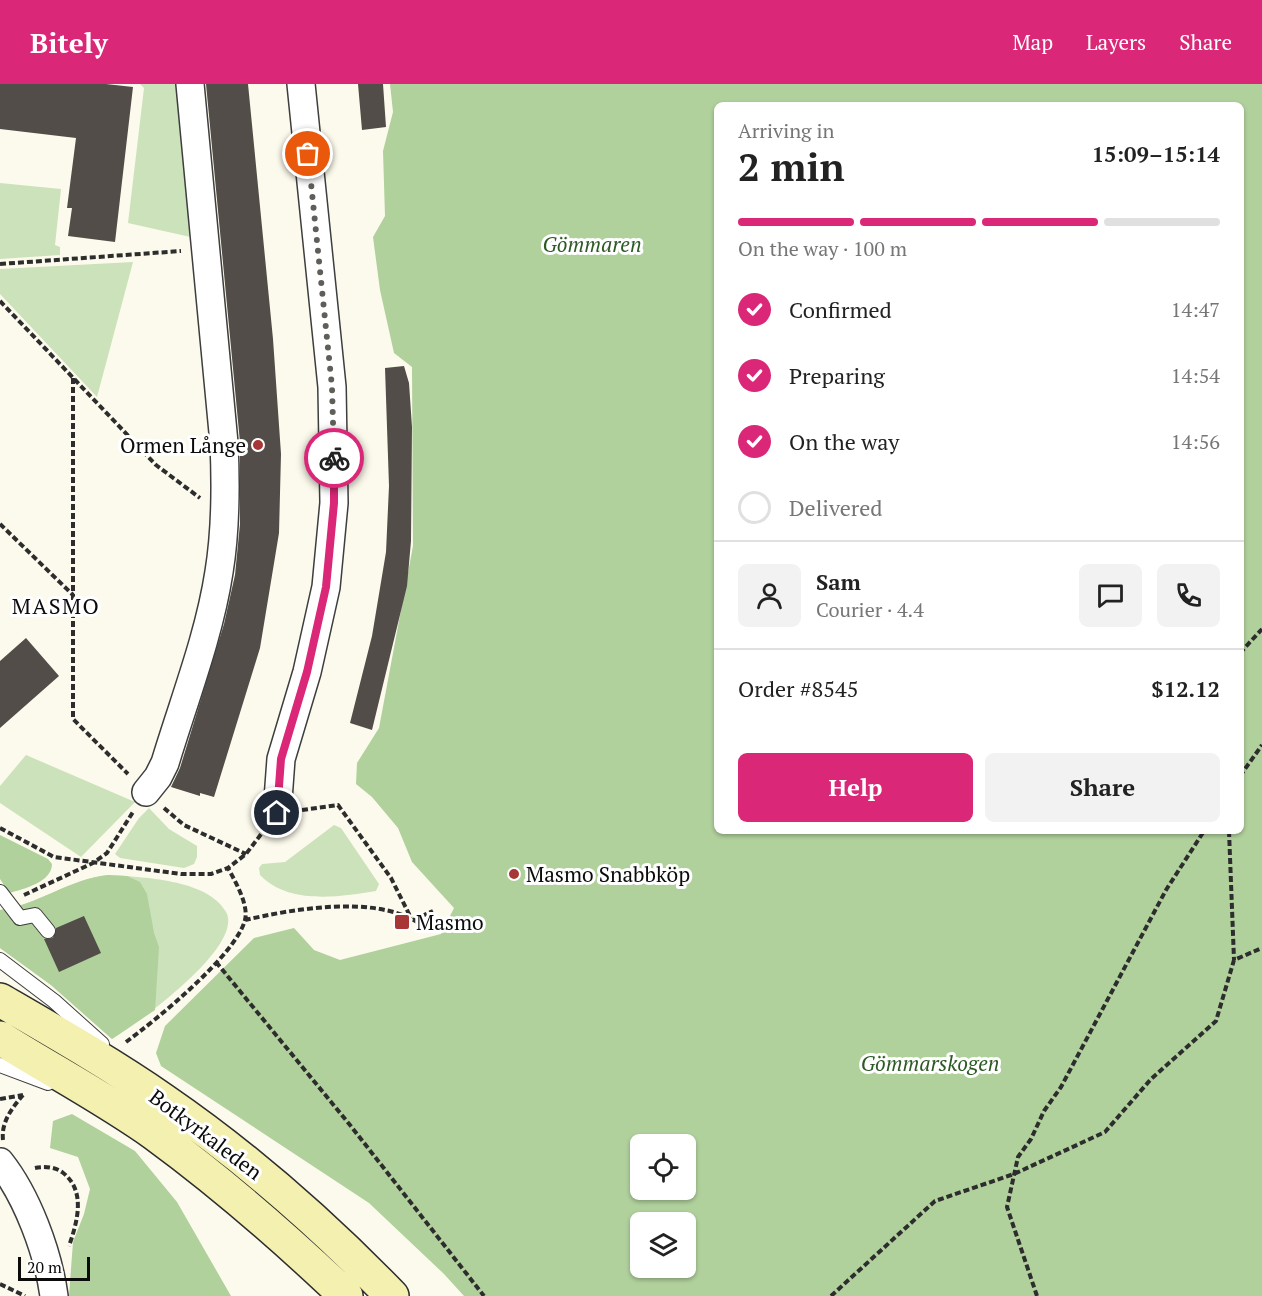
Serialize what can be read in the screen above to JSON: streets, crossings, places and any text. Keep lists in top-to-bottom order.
{
  "streets": {
    "main road": ["Botkyrkaleden"]
  },
  "districts": ["MASMO"],
  "parks": ["Gömmaren", "Gömmarskogen"],
  "places": {
    "other": ["Ormen Långe", "Masmo Snabbköp"],
    "transit": ["Masmo"]
  },
  "scale_bar": "20 m",
  "page": {
    "header": "Bitely",
    "nav": ["Map", "Layers", "Share"],
    "heading": ["2 min", "Arriving in", "15:09–15:14"],
    "panel": [
      "Sam",
      "Courier · 4.4",
      "Order #8545",
      "$12.12"
    ],
    "bar": "On the way · 100 m",
    "list": [
      ["Confirmed", "14:47"],
      ["Preparing", "14:54"],
      ["On the way", "14:56"],
      "Delivered"
    ],
    "buttons": ["Help", "Share"],
    "scale": "20 m"
  }
}
